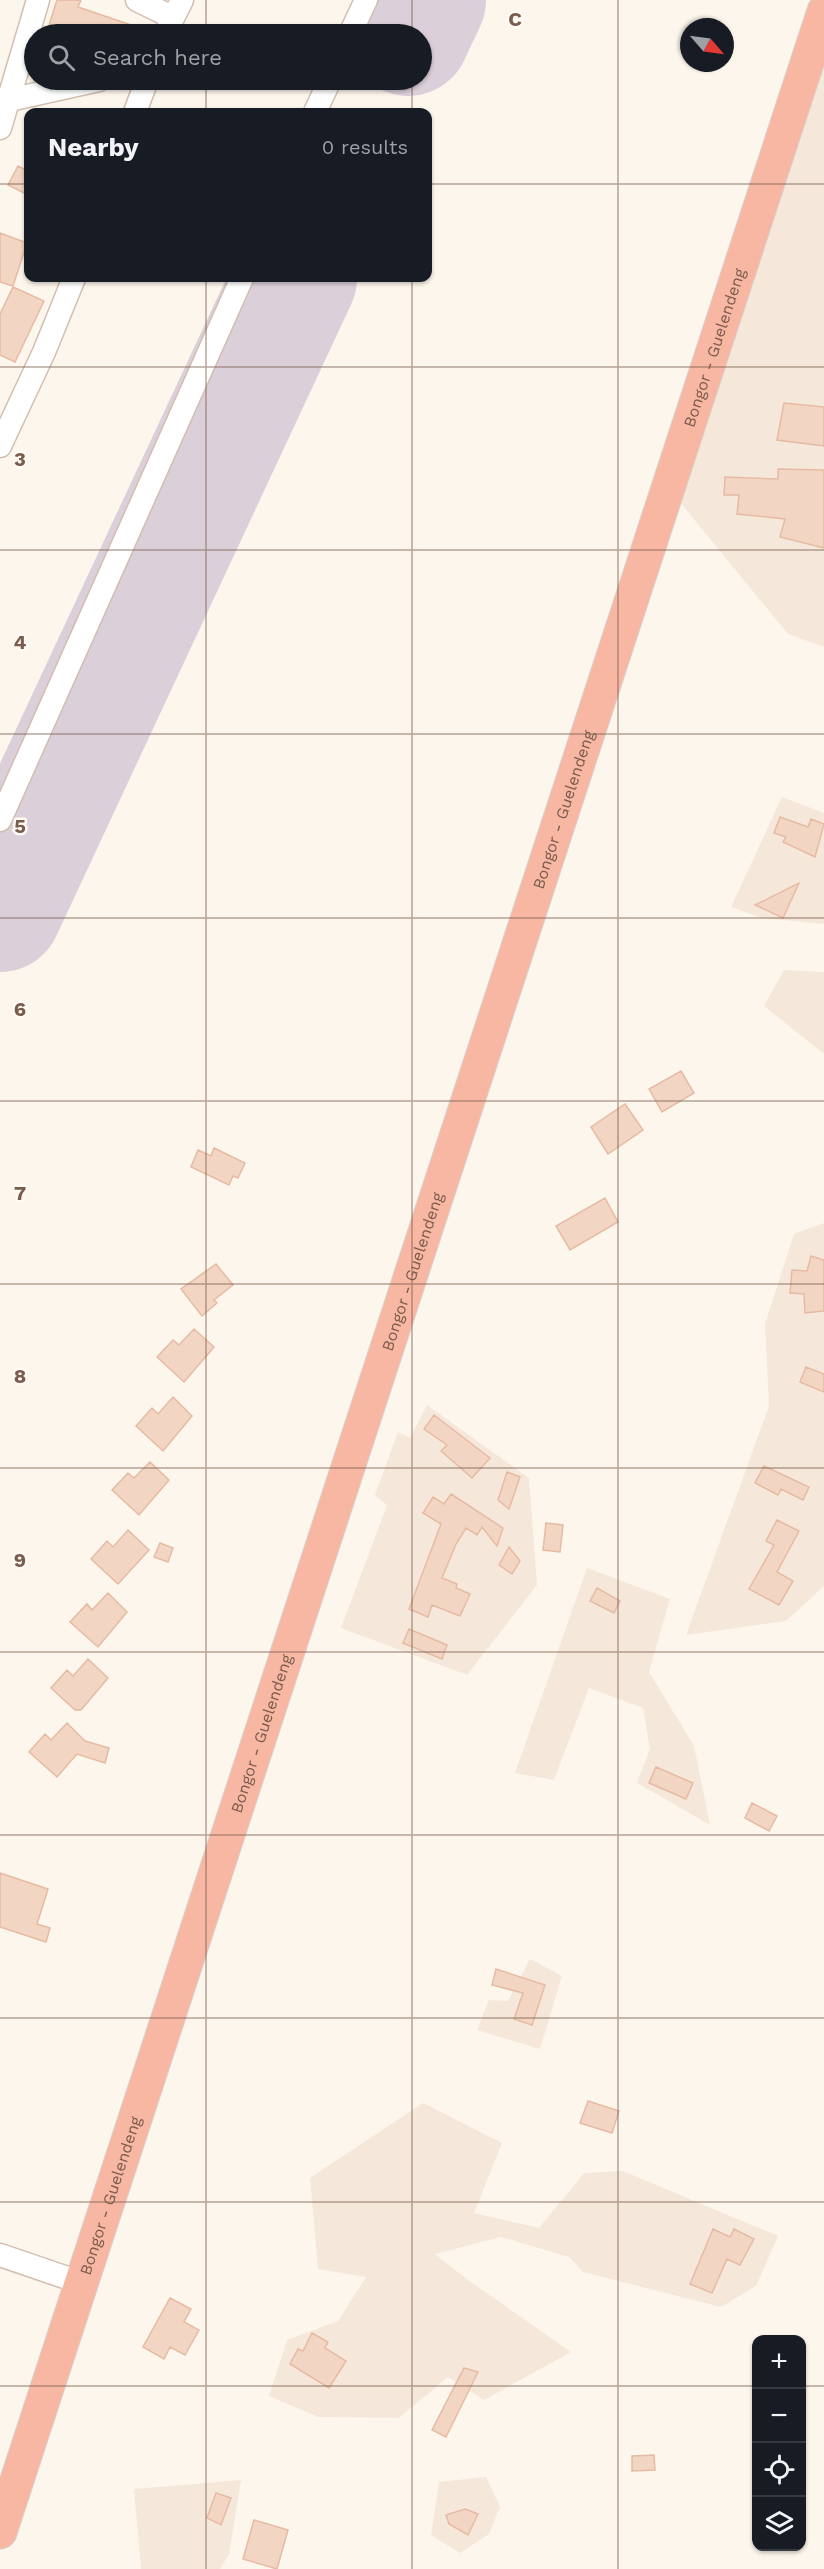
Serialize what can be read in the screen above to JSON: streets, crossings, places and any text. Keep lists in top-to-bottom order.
{
  "streets": {
    "highway": ["Bongor - Guelendeng"]
  },
  "north": "bottom right",
  "page": {
    "search": "Search here",
    "heading": ["Nearby", "0 results"],
    "map_buttons": ["+", "−"]
  },
  "grid": {
    "columns": ["C"],
    "rows": [
      "3",
      "4",
      "5",
      "6",
      "7",
      "8",
      "9"
    ]
  }
}
